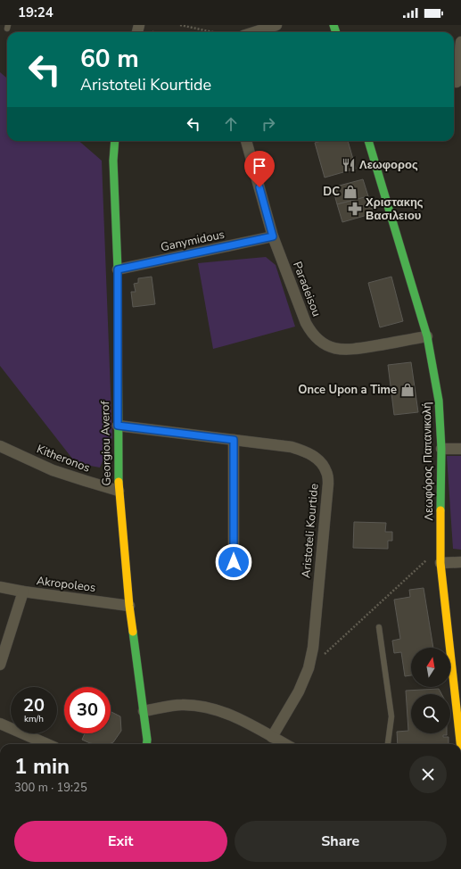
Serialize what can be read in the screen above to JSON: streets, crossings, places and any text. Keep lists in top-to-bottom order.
{
  "streets": {
    "street": [
      "Ganymidous",
      "Paradeisou",
      "Georgiou Averof",
      "Kitheronos",
      "Λεωφόρος Παπανικολή",
      "Aristoteli Kourtide",
      "Akropoleos"
    ]
  },
  "crossings": [
    ["Ganymidous", "Paradeisou"],
    ["Ganymidous", "Georgiou Averof"],
    ["Paradeisou", "Λεωφόρος Παπανικολή"],
    ["Georgiou Averof", "Kitheronos"],
    ["Georgiou Averof", "Aristoteli Kourtide"],
    ["Georgiou Averof", "Akropoleos"]
  ],
  "places": {
    "restaurant": ["Λεωφορος"],
    "shop": ["DC", "Once Upon a Time"],
    "pharmacy": ["Χριστακης Βασιλειου"]
  },
  "north": "top",
  "page": {
    "status": "19:24",
    "turn": ["60 m", "Aristoteli Kourtide"],
    "speed": "20 km/h",
    "limit": "30",
    "heading": ["1 min", "300 m · 19:25"],
    "buttons": ["Exit", "Share"]
  }
}
